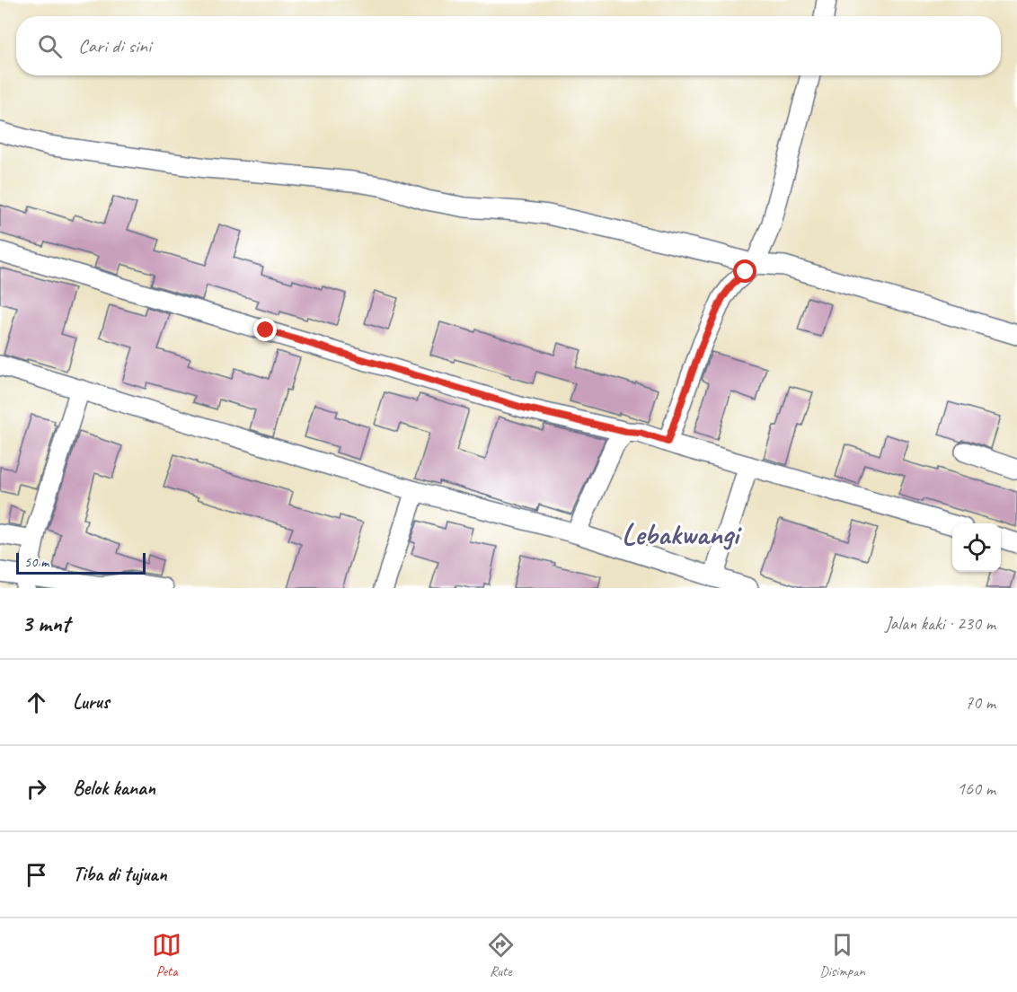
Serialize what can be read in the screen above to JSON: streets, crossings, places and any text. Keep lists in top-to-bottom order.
{
  "districts": ["Lebakwangi"],
  "scale_bar": "50 m",
  "page": {
    "search": "Cari di sini",
    "scale": "50 m",
    "heading": ["3 mnt", "Jalan kaki · 230 m"],
    "list": [
      ["Lurus", "70 m"],
      ["Belok kanan", "160 m"],
      "Tiba di tujuan"
    ],
    "nav": ["Peta", "Rute", "Disimpan"]
  }
}
